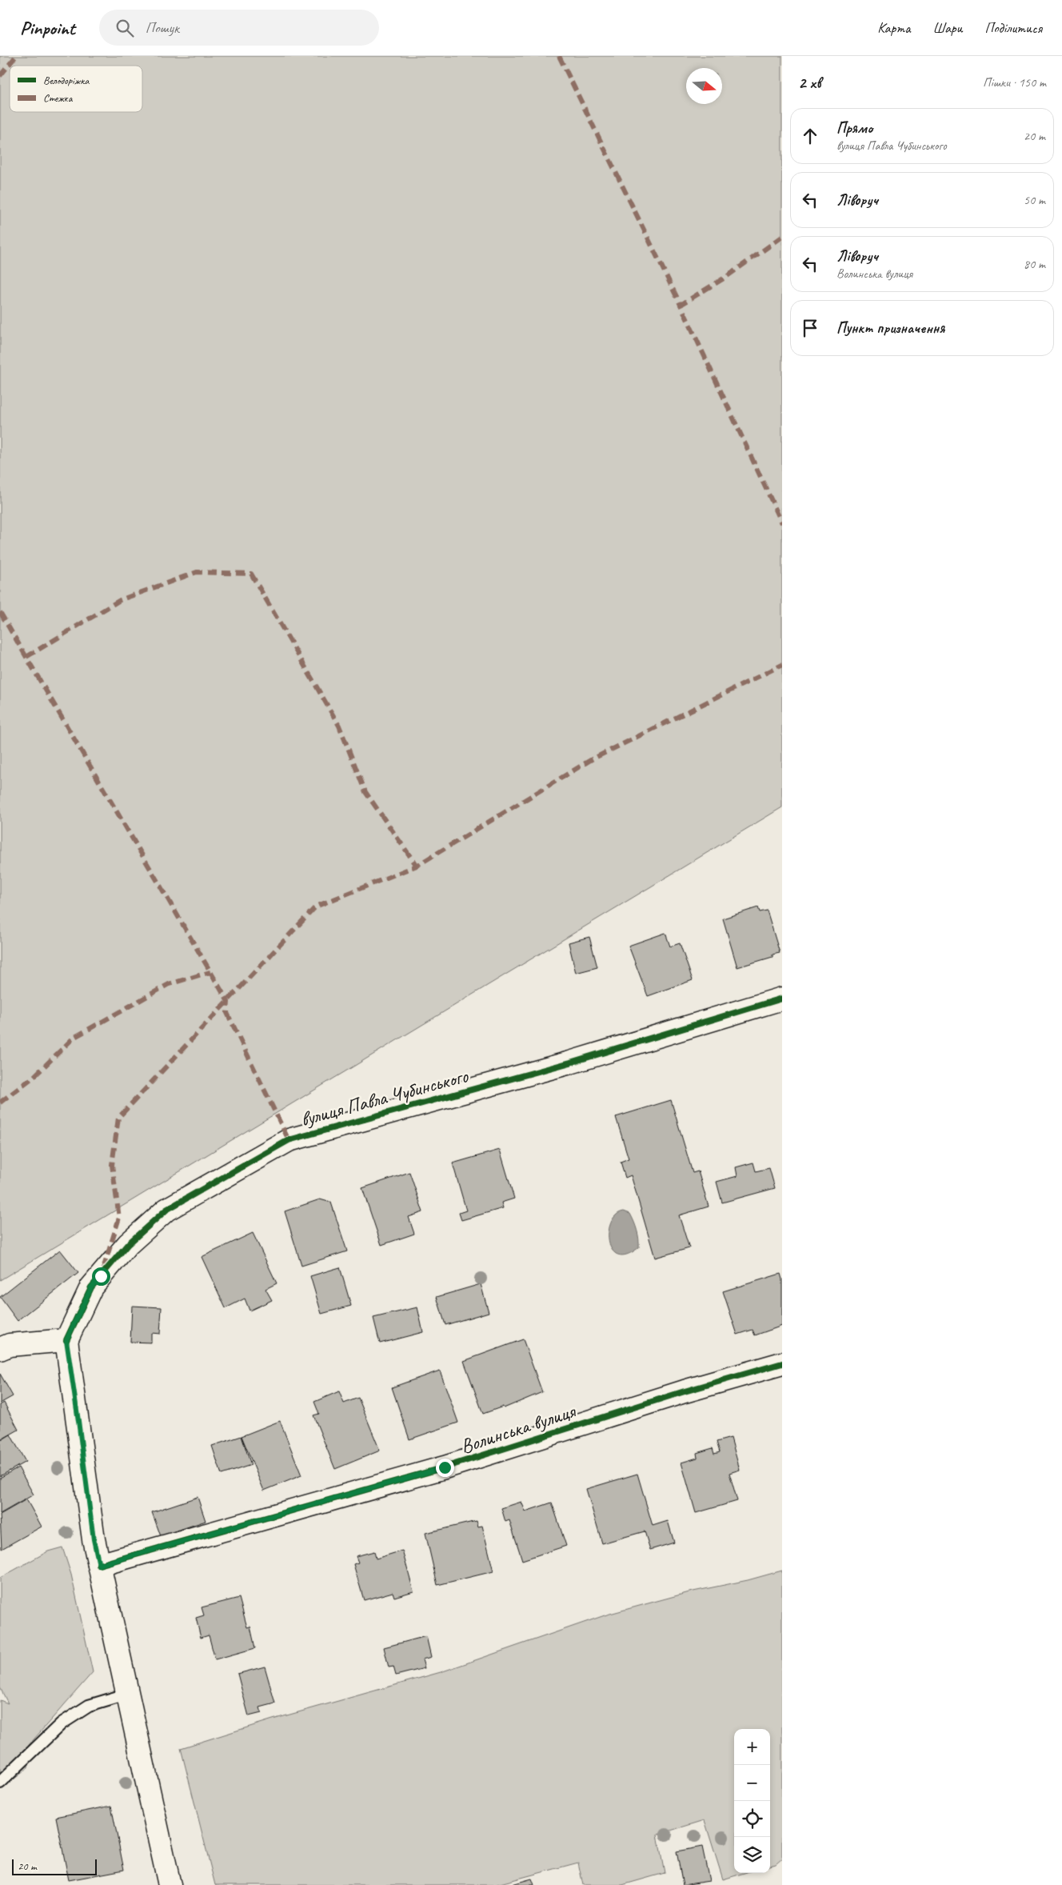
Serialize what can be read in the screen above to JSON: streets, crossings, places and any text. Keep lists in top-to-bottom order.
{
  "streets": {
    "street": ["вулиця Павла Чубинського", "Волинська вулиця"]
  },
  "legend": ["Велодоріжка", "Стежка"],
  "scale_bar": "20 m",
  "north": "right",
  "page": {
    "header": "Pinpoint",
    "search": "Пошук",
    "nav": ["Карта", "Шари", "Поділитися"],
    "heading": ["2 хв", "Пішки · 150 m"],
    "list": [
      ["Прямо", "вулиця Павла Чубинського", "20 m"],
      ["Ліворуч", "50 m"],
      ["Ліворуч", "Волинська вулиця", "80 m"],
      "Пункт призначення"
    ],
    "map_buttons": ["+", "−"],
    "scale": "20 m"
  }
}
